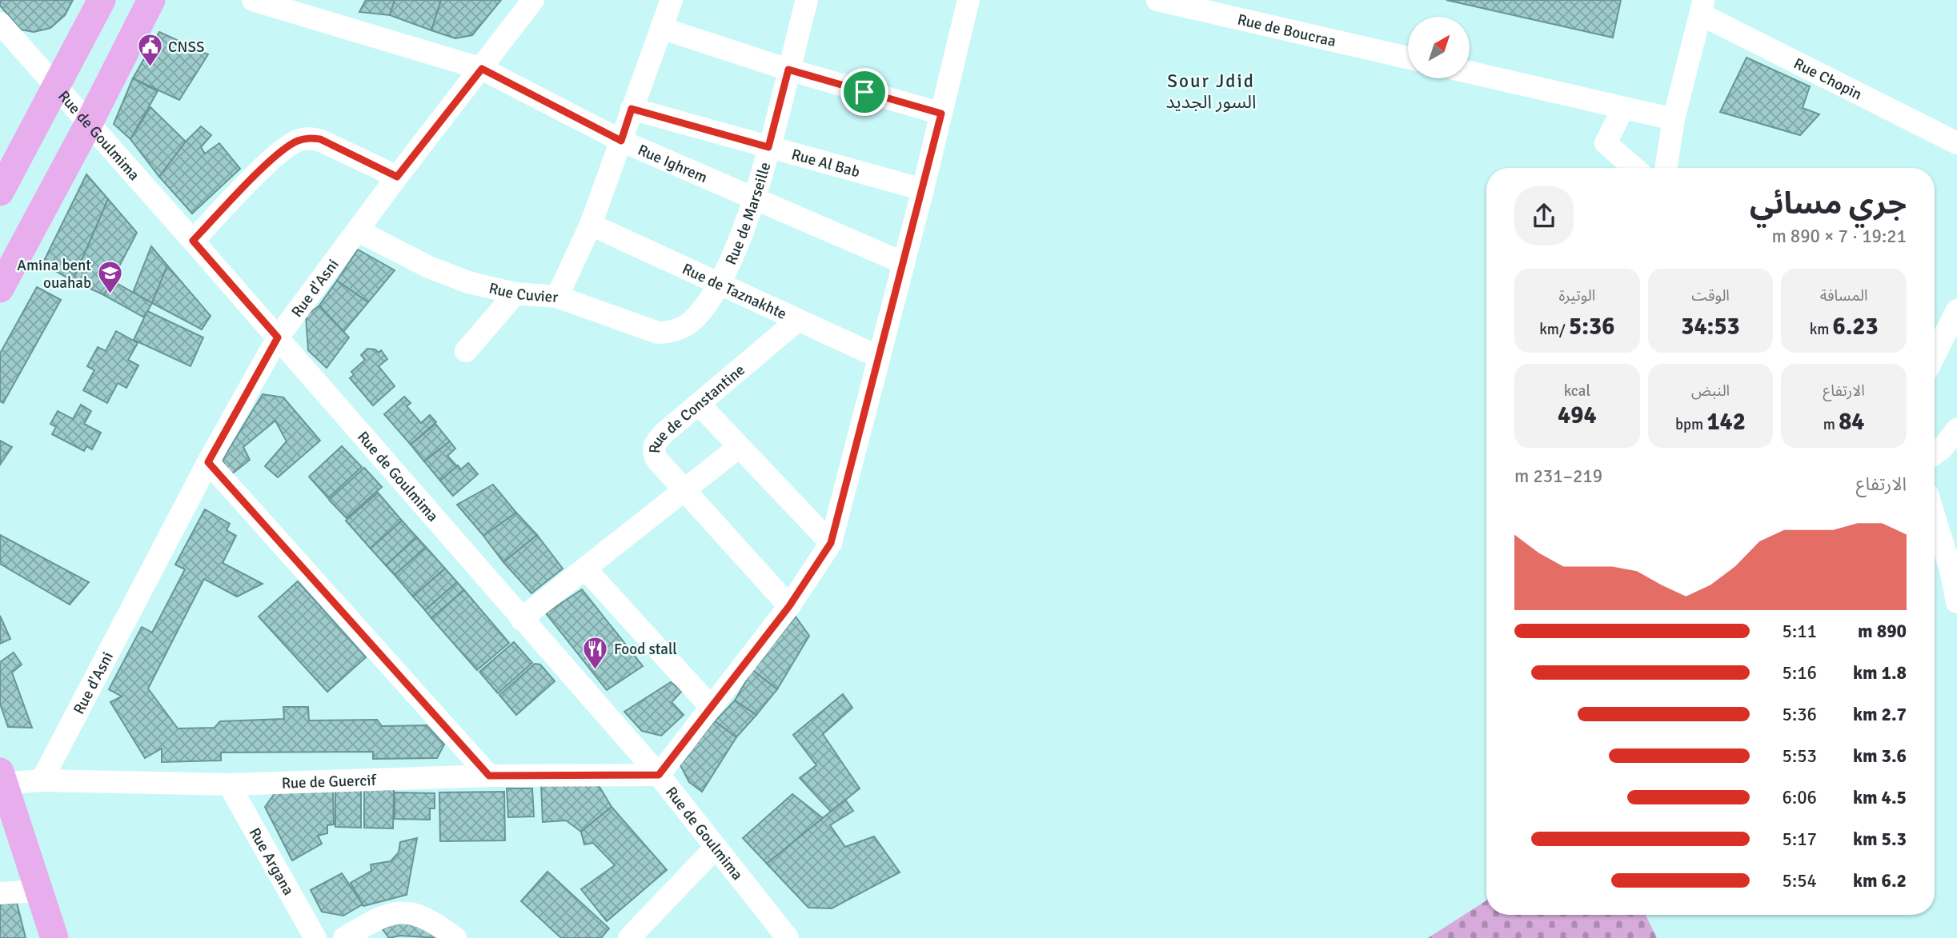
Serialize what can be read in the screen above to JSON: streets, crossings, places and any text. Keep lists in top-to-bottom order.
{
  "streets": {
    "street": [
      "Rue de Boucraa",
      "Rue Chopin",
      "Rue de Goulmima",
      "Rue Al Bab",
      "Rue Ighrem",
      "Rue de Marseille",
      "Rue d'Asni",
      "Rue de Taznakhte",
      "Rue Cuvier",
      "Rue de Constantine",
      "Rue de Guercif",
      "Rue Argana"
    ]
  },
  "crossings": [
    ["Rue de Goulmima", "Rue d'Asni"],
    ["Rue de Goulmima", "Rue de Guercif"],
    ["Rue Al Bab", "Rue de Marseille"],
    ["Rue Ighrem", "Rue de Marseille"],
    ["Rue Ighrem", "Rue d'Asni"],
    ["Rue de Marseille", "Rue de Taznakhte"],
    ["Rue de Marseille", "Rue Cuvier"],
    ["Rue d'Asni", "Rue Cuvier"],
    ["Rue d'Asni", "Rue de Guercif"],
    ["Rue de Taznakhte", "Rue de Constantine"],
    ["Rue de Guercif", "Rue Argana"]
  ],
  "districts": ["Sour Jdid السور الجديد"],
  "places": {
    "public building": ["CNSS"],
    "school or university": ["Amina bent ouahab"],
    "restaurant": ["Food stall"]
  },
  "north": "top right",
  "page": {
    "heading": ["جري مسائي", "19:21 · 7 × 890 m"],
    "stats": [
      ["المسافة", "6.23 km"],
      ["الوقت", "34:53"],
      ["الوتيرة", "5:36 /km"],
      ["الارتفاع", "84 m"],
      ["النبض", "142 bpm"],
      ["kcal", "494"]
    ],
    "chart": ["الارتفاع", "219–231 m"],
    "list": [
      {
        "name": "890 m",
        "note": "5:11"
      },
      {
        "name": "1.8 km",
        "note": "5:16"
      },
      {
        "name": "2.7 km",
        "note": "5:36"
      },
      {
        "name": "3.6 km",
        "note": "5:53"
      },
      {
        "name": "4.5 km",
        "note": "6:06"
      },
      {
        "name": "5.3 km",
        "note": "5:17"
      },
      {
        "name": "6.2 km",
        "note": "5:54"
      }
    ]
  }
}
